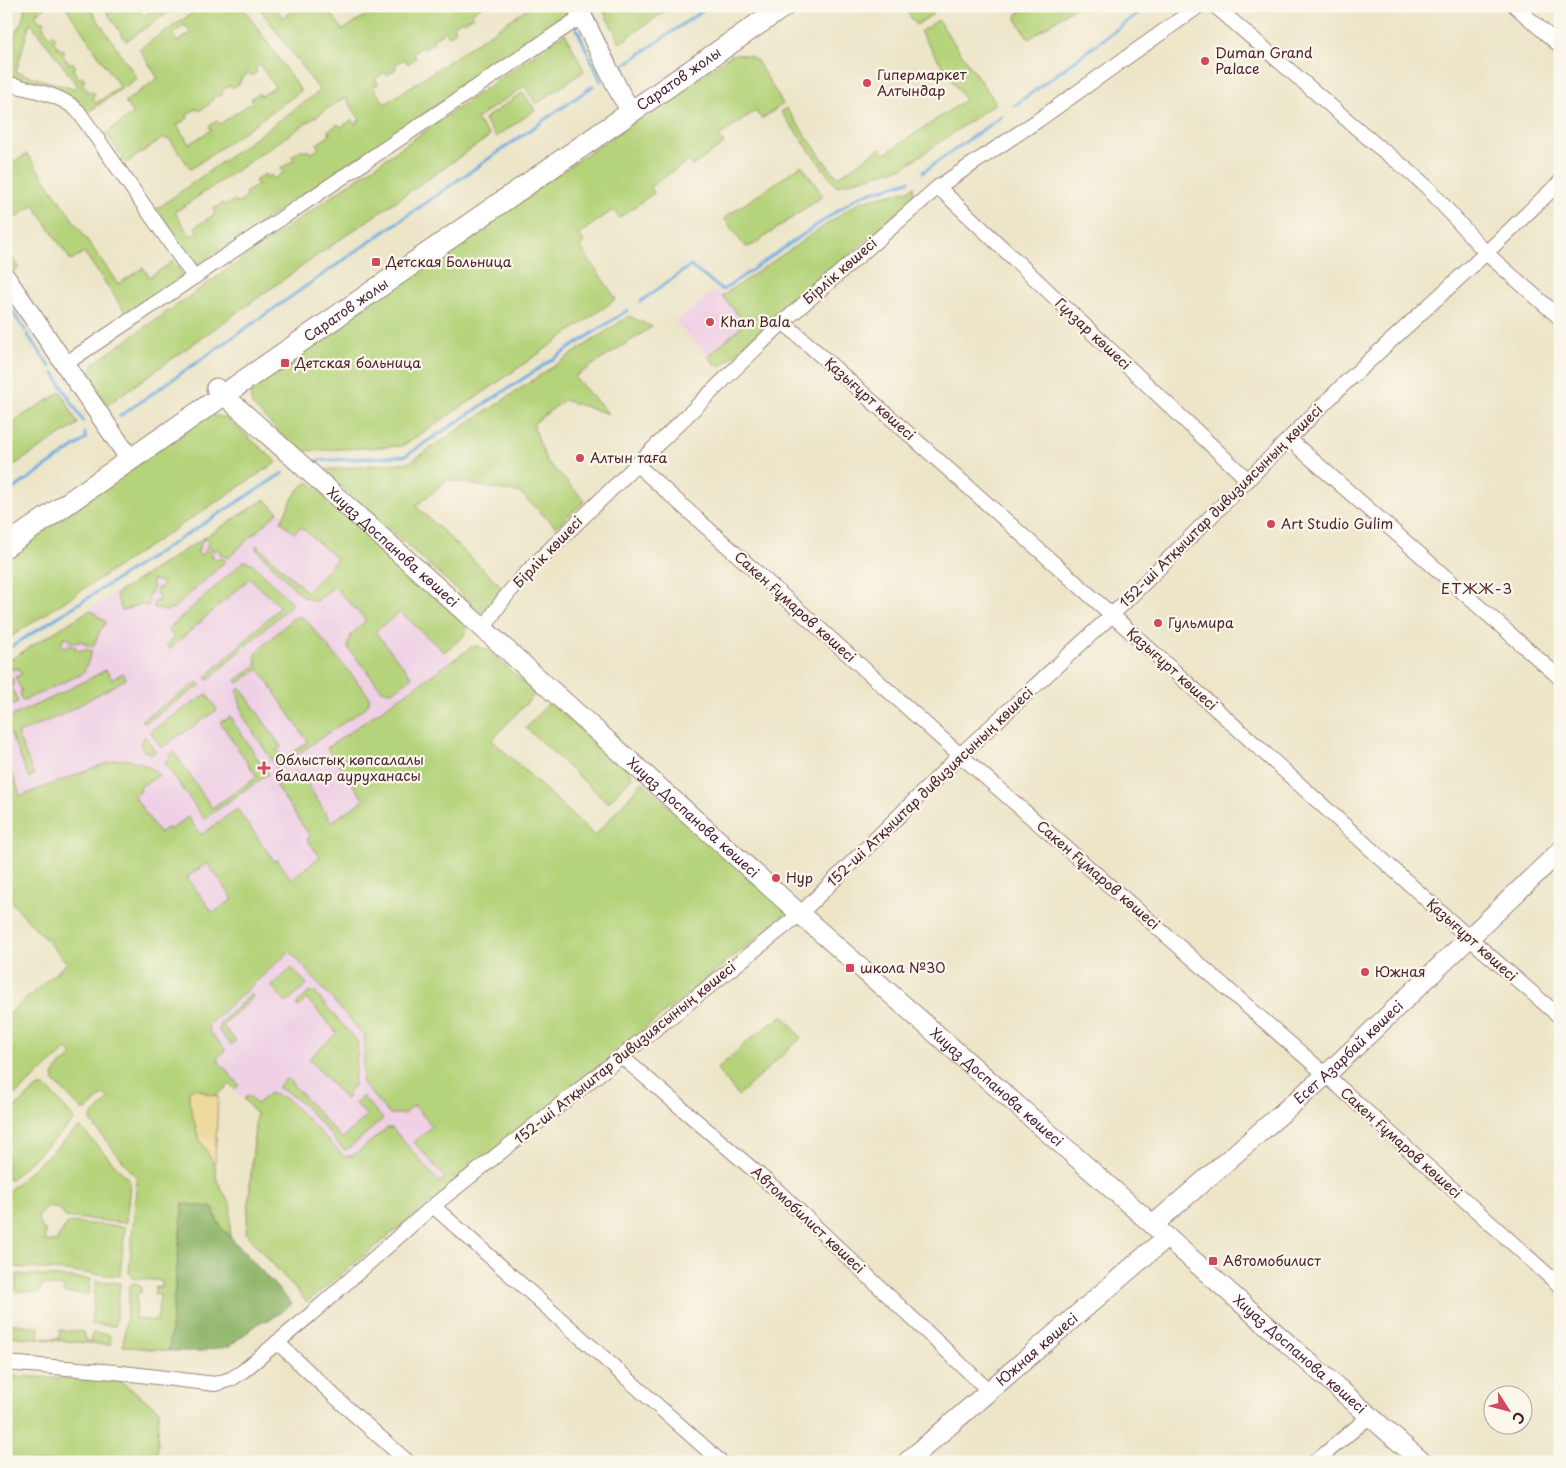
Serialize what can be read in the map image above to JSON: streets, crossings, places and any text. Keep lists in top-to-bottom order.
{
  "streets": {
    "main road": [
      "Саратов жолы",
      "Хиуаз Доспанова көшесі",
      "Есет Азарбай көшесі",
      "Южная көшесі"
    ],
    "street": [
      "Бірлік көшесі",
      "Гүлзар көшесі",
      "Қазығұрт көшесі",
      "152-ші Атқыштар дивизиясының көшесі",
      "Сакен Ғұмаров көшесі",
      "Автомобилист көшесі"
    ]
  },
  "crossings": [
    ["Саратов жолы", "Хиуаз Доспанова көшесі"],
    ["Бірлік көшесі", "Гүлзар көшесі"],
    ["Бірлік көшесі", "Қазығұрт көшесі"],
    ["Бірлік көшесі", "Хиуаз Доспанова көшесі"],
    ["Бірлік көшесі", "Сакен Ғұмаров көшесі"],
    ["Гүлзар көшесі", "152-ші Атқыштар дивизиясының көшесі"],
    ["Қазығұрт көшесі", "152-ші Атқыштар дивизиясының көшесі"],
    ["Қазығұрт көшесі", "Есет Азарбай көшесі"],
    ["152-ші Атқыштар дивизиясының көшесі", "Хиуаз Доспанова көшесі"],
    ["152-ші Атқыштар дивизиясының көшесі", "Сакен Ғұмаров көшесі"],
    ["152-ші Атқыштар дивизиясының көшесі", "Автомобилист көшесі"],
    ["Хиуаз Доспанова көшесі", "Есет Азарбай көшесі"],
    ["Хиуаз Доспанова көшесі", "Южная көшесі"],
    ["Сакен Ғұмаров көшесі", "Есет Азарбай көшесі"],
    ["Есет Азарбай көшесі", "Южная көшесі"],
    ["Автомобилист көшесі", "Южная көшесі"]
  ],
  "districts": ["ЕТЖЖ-3"],
  "places": {
    "other": [
      "Duman Grand Palace",
      "Гипермаркет Алтындар",
      "Khan Bala",
      "Алтын таға",
      "Art Studio Gulim",
      "Гульмира",
      "Нур",
      "Южная"
    ],
    "transit": [
      "Детская Больница",
      "Детская больница",
      "школа №30",
      "Автомобилист"
    ],
    "health": ["Облыстық көпсалалы балалар ауруханасы"]
  },
  "north": "bottom right"
}
